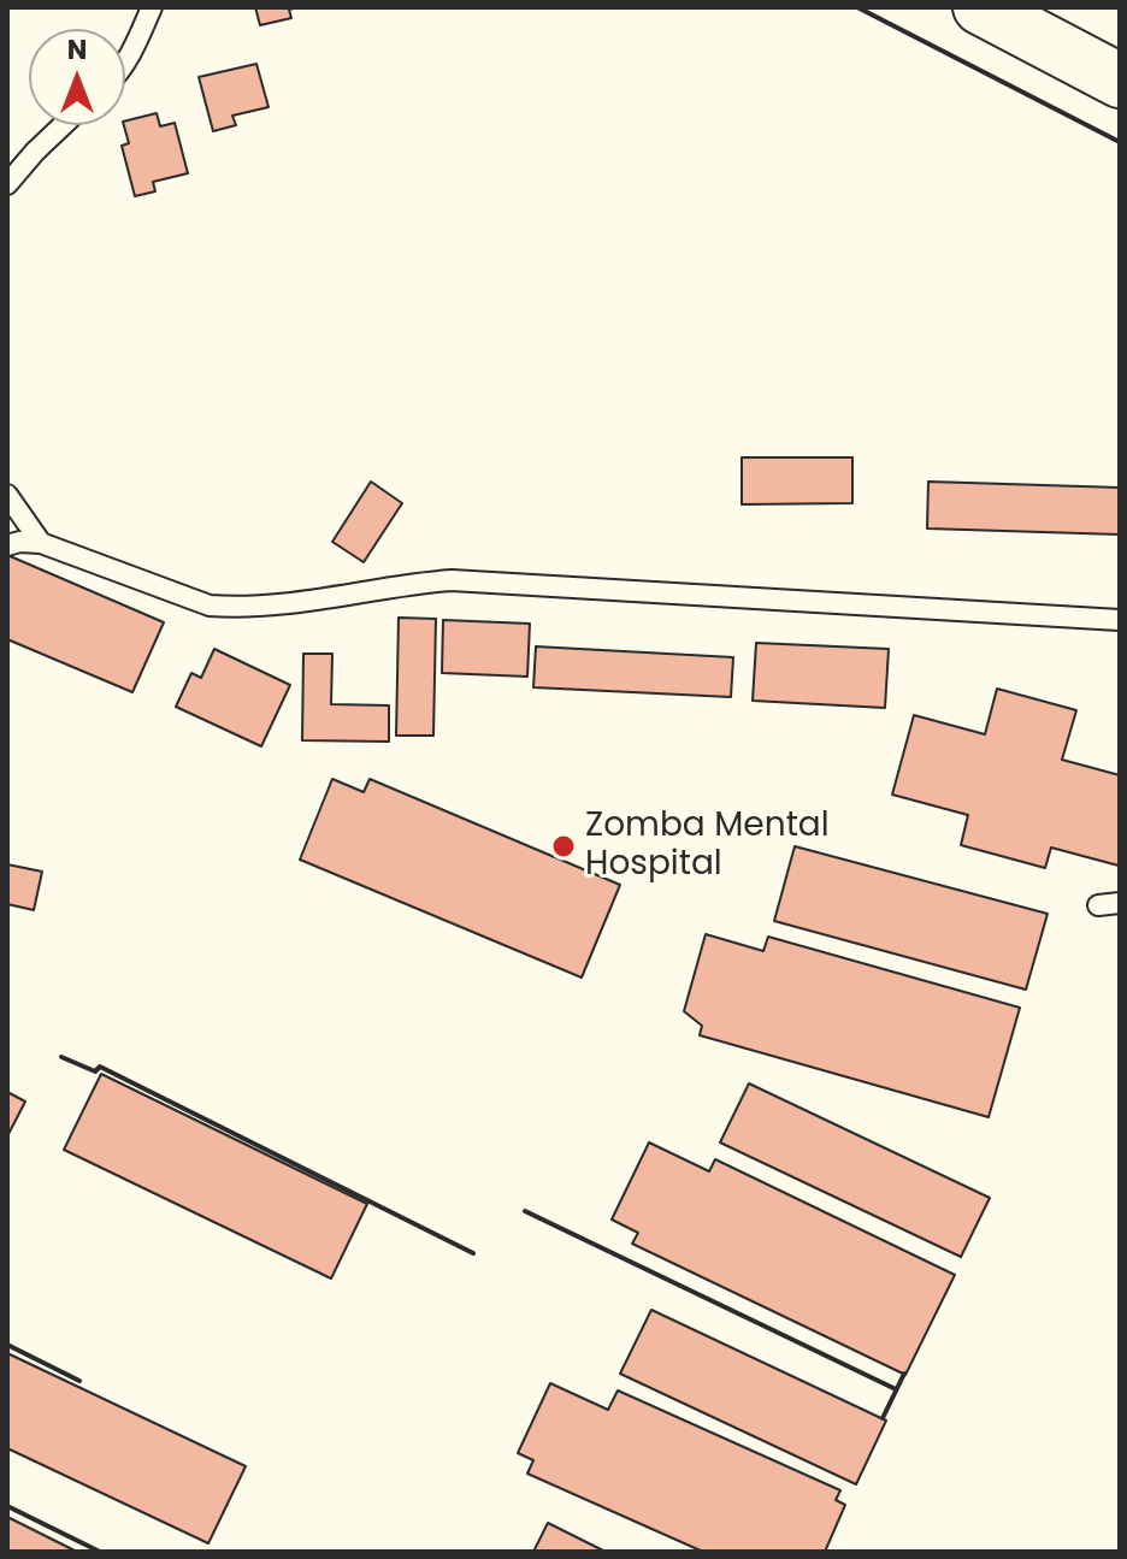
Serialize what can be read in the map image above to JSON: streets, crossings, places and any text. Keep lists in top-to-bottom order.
{
  "places": ["Zomba Mental Hospital"],
  "north": "top"
}
